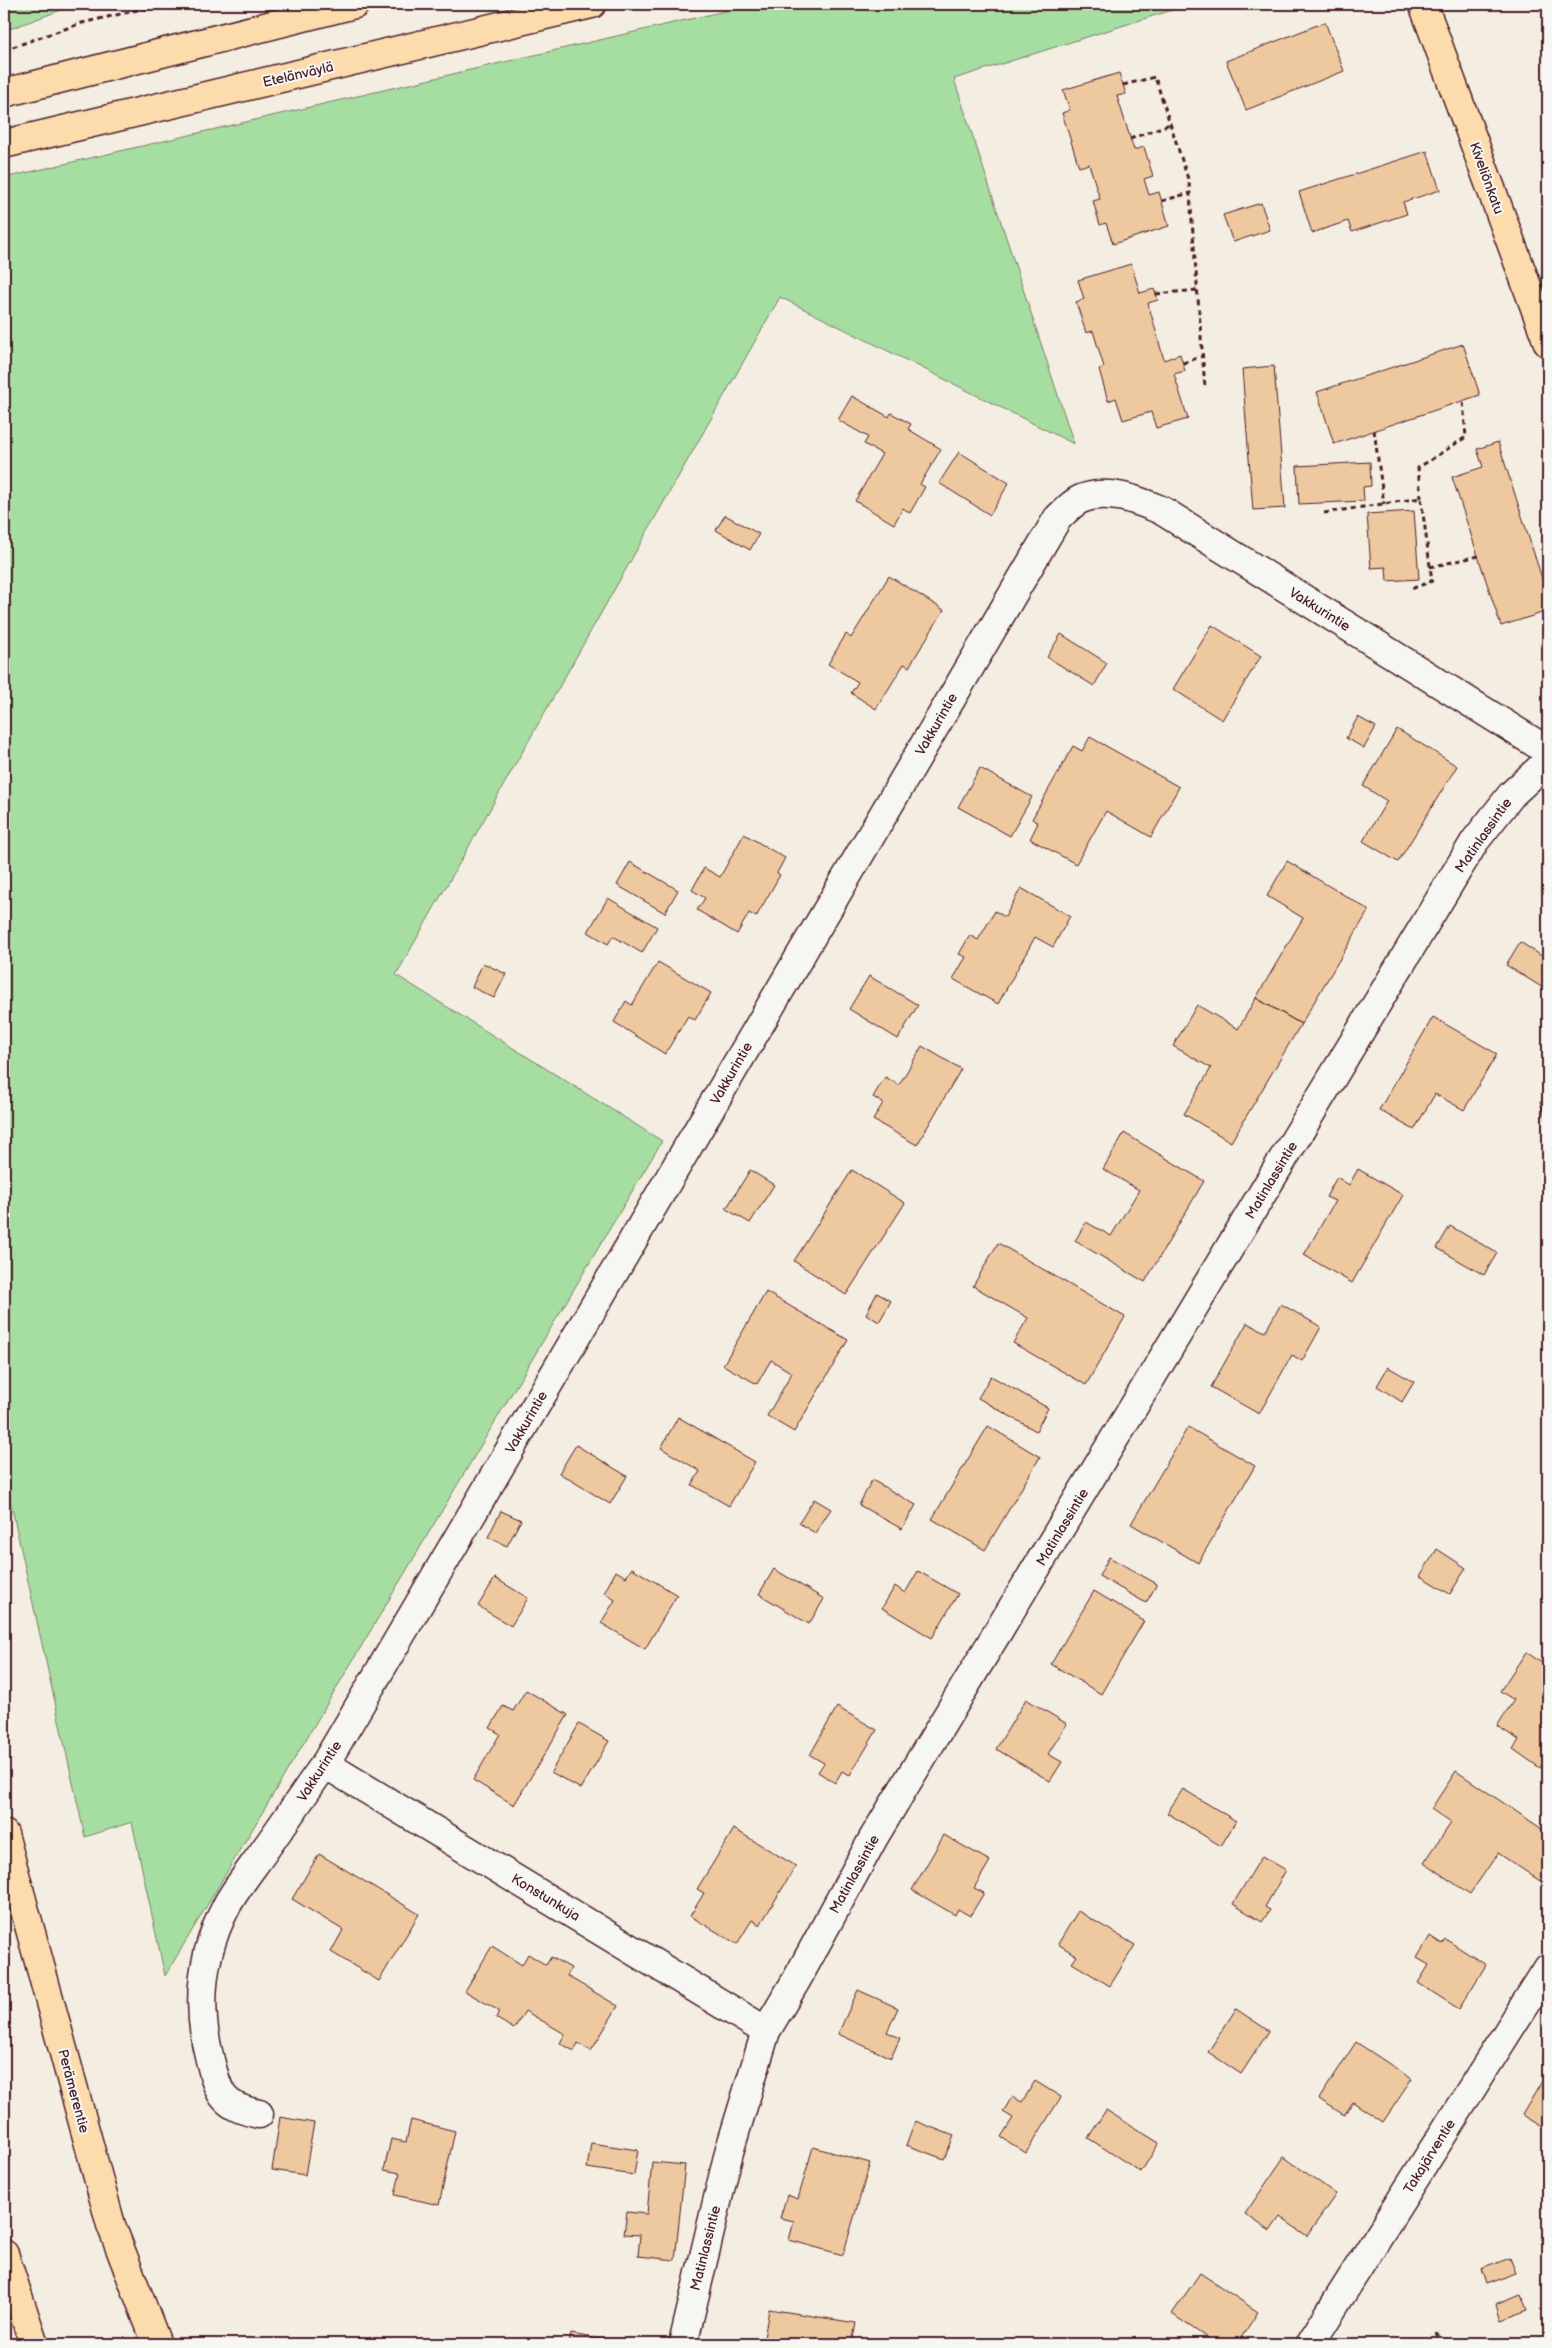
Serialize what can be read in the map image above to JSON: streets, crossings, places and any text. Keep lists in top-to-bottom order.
{
  "streets": {
    "main road": ["Etelänväylä", "Kiveliönkatu", "Perämerentie"],
    "street": [
      "Vakkurintie",
      "Matinlassintie",
      "Konstunkuja",
      "Takajärventie"
    ]
  },
  "crossings": [
    ["Vakkurintie", "Konstunkuja"],
    ["Matinlassintie", "Konstunkuja"]
  ]
}
